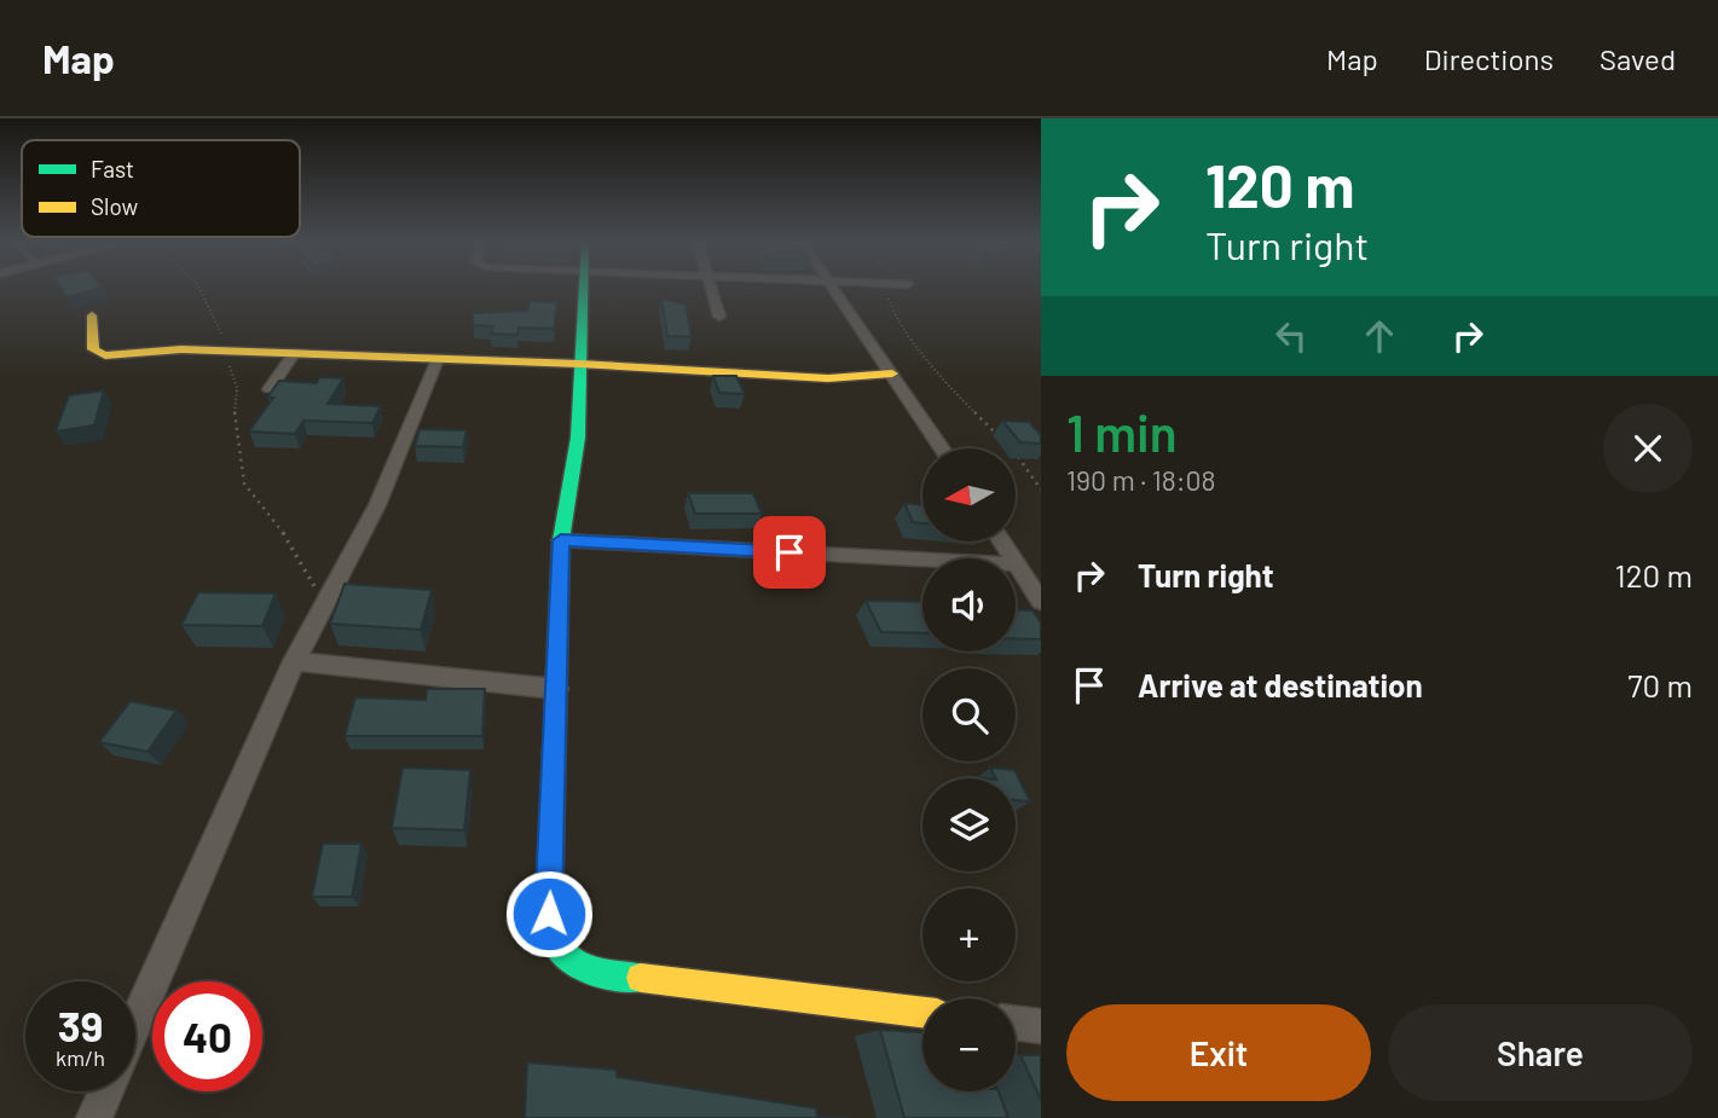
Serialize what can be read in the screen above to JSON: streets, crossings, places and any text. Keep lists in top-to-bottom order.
{
  "legend": ["Fast", "Slow"],
  "north": "left",
  "page": {
    "header": "Map",
    "nav": ["Map", "Directions", "Saved"],
    "turn": ["120 m", "Turn right"],
    "heading": ["1 min", "190 m · 18:08"],
    "map_buttons": ["+", "−"],
    "list": [
      {
        "name": "Turn right",
        "value": "120 m"
      },
      {
        "name": "Arrive at destination",
        "value": "70 m"
      }
    ],
    "speed": "39 km/h",
    "limit": "40",
    "buttons": ["Exit", "Share"]
  }
}
